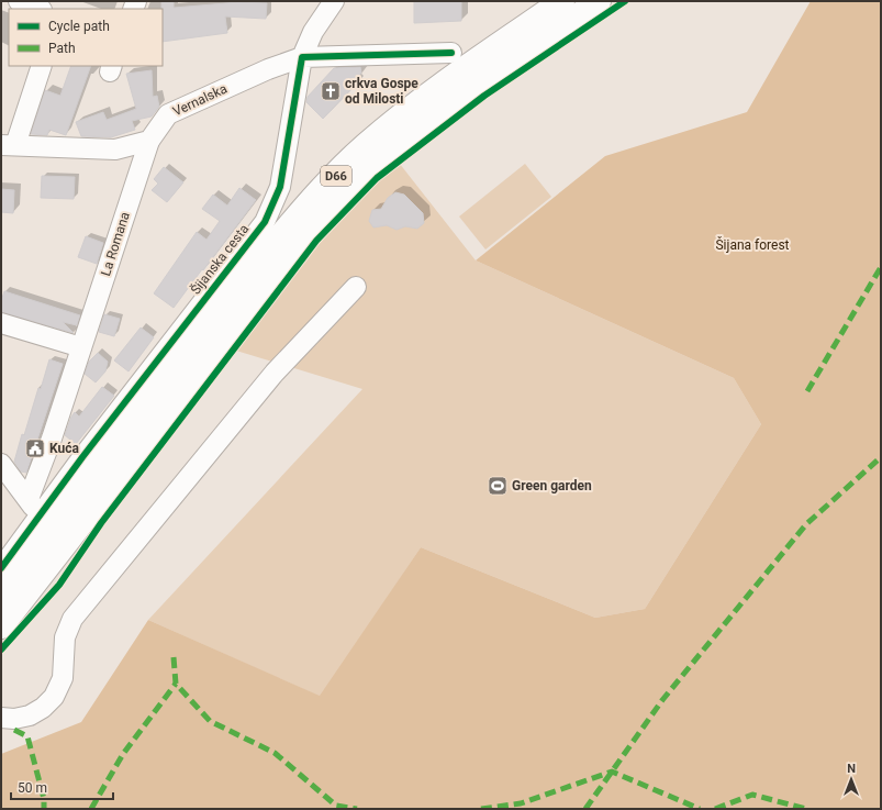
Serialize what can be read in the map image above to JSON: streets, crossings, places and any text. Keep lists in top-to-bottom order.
{
  "streets": {
    "main road": ["D66"],
    "street": ["Vernalska", "La Romana", "Šijanska cesta"]
  },
  "crossings": [
    ["Vernalska", "La Romana"],
    ["Vernalska", "Šijanska cesta"]
  ],
  "parks": ["Šijana forest"],
  "places": {
    "church": ["crkva Gospe od Milosti"],
    "public building": ["Kuća"],
    "sports": ["Green garden"]
  },
  "legend": ["Cycle path", "Path"],
  "scale_bar": "50 m",
  "north": "top"
}
